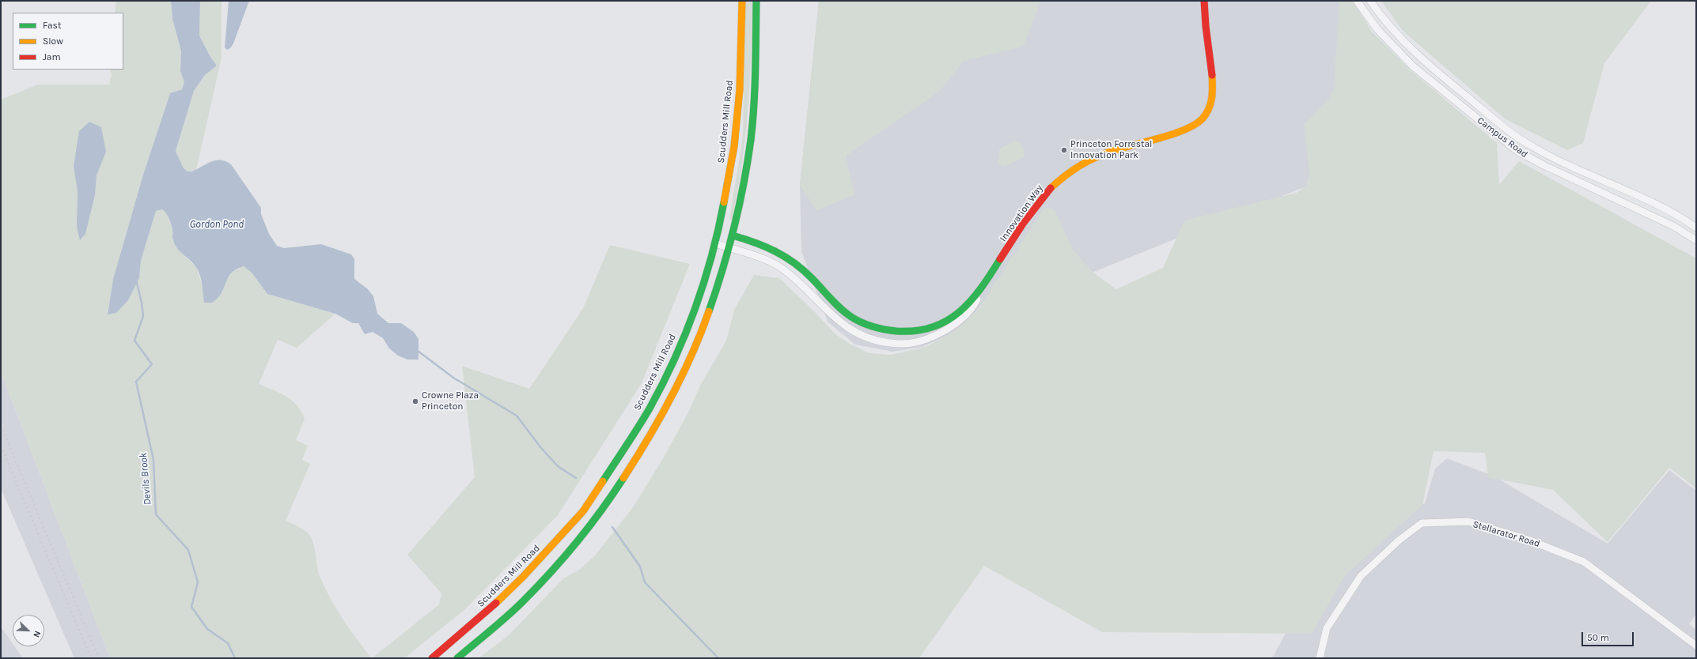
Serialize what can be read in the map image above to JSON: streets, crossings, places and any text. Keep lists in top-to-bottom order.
{
  "streets": {
    "main road": ["Scudders Mill Road", "Innovation Way"],
    "street": ["Campus Road", "Stellarator Road"]
  },
  "crossings": [
    ["Scudders Mill Road", "Innovation Way"]
  ],
  "water": ["Gordon Pond", "Devils Brook"],
  "places": ["Princeton Forrestal Innovation Park", "Crowne Plaza Princeton"],
  "legend": ["Fast", "Slow", "Jam"],
  "scale_bar": "50 m",
  "north": "bottom right"
}
